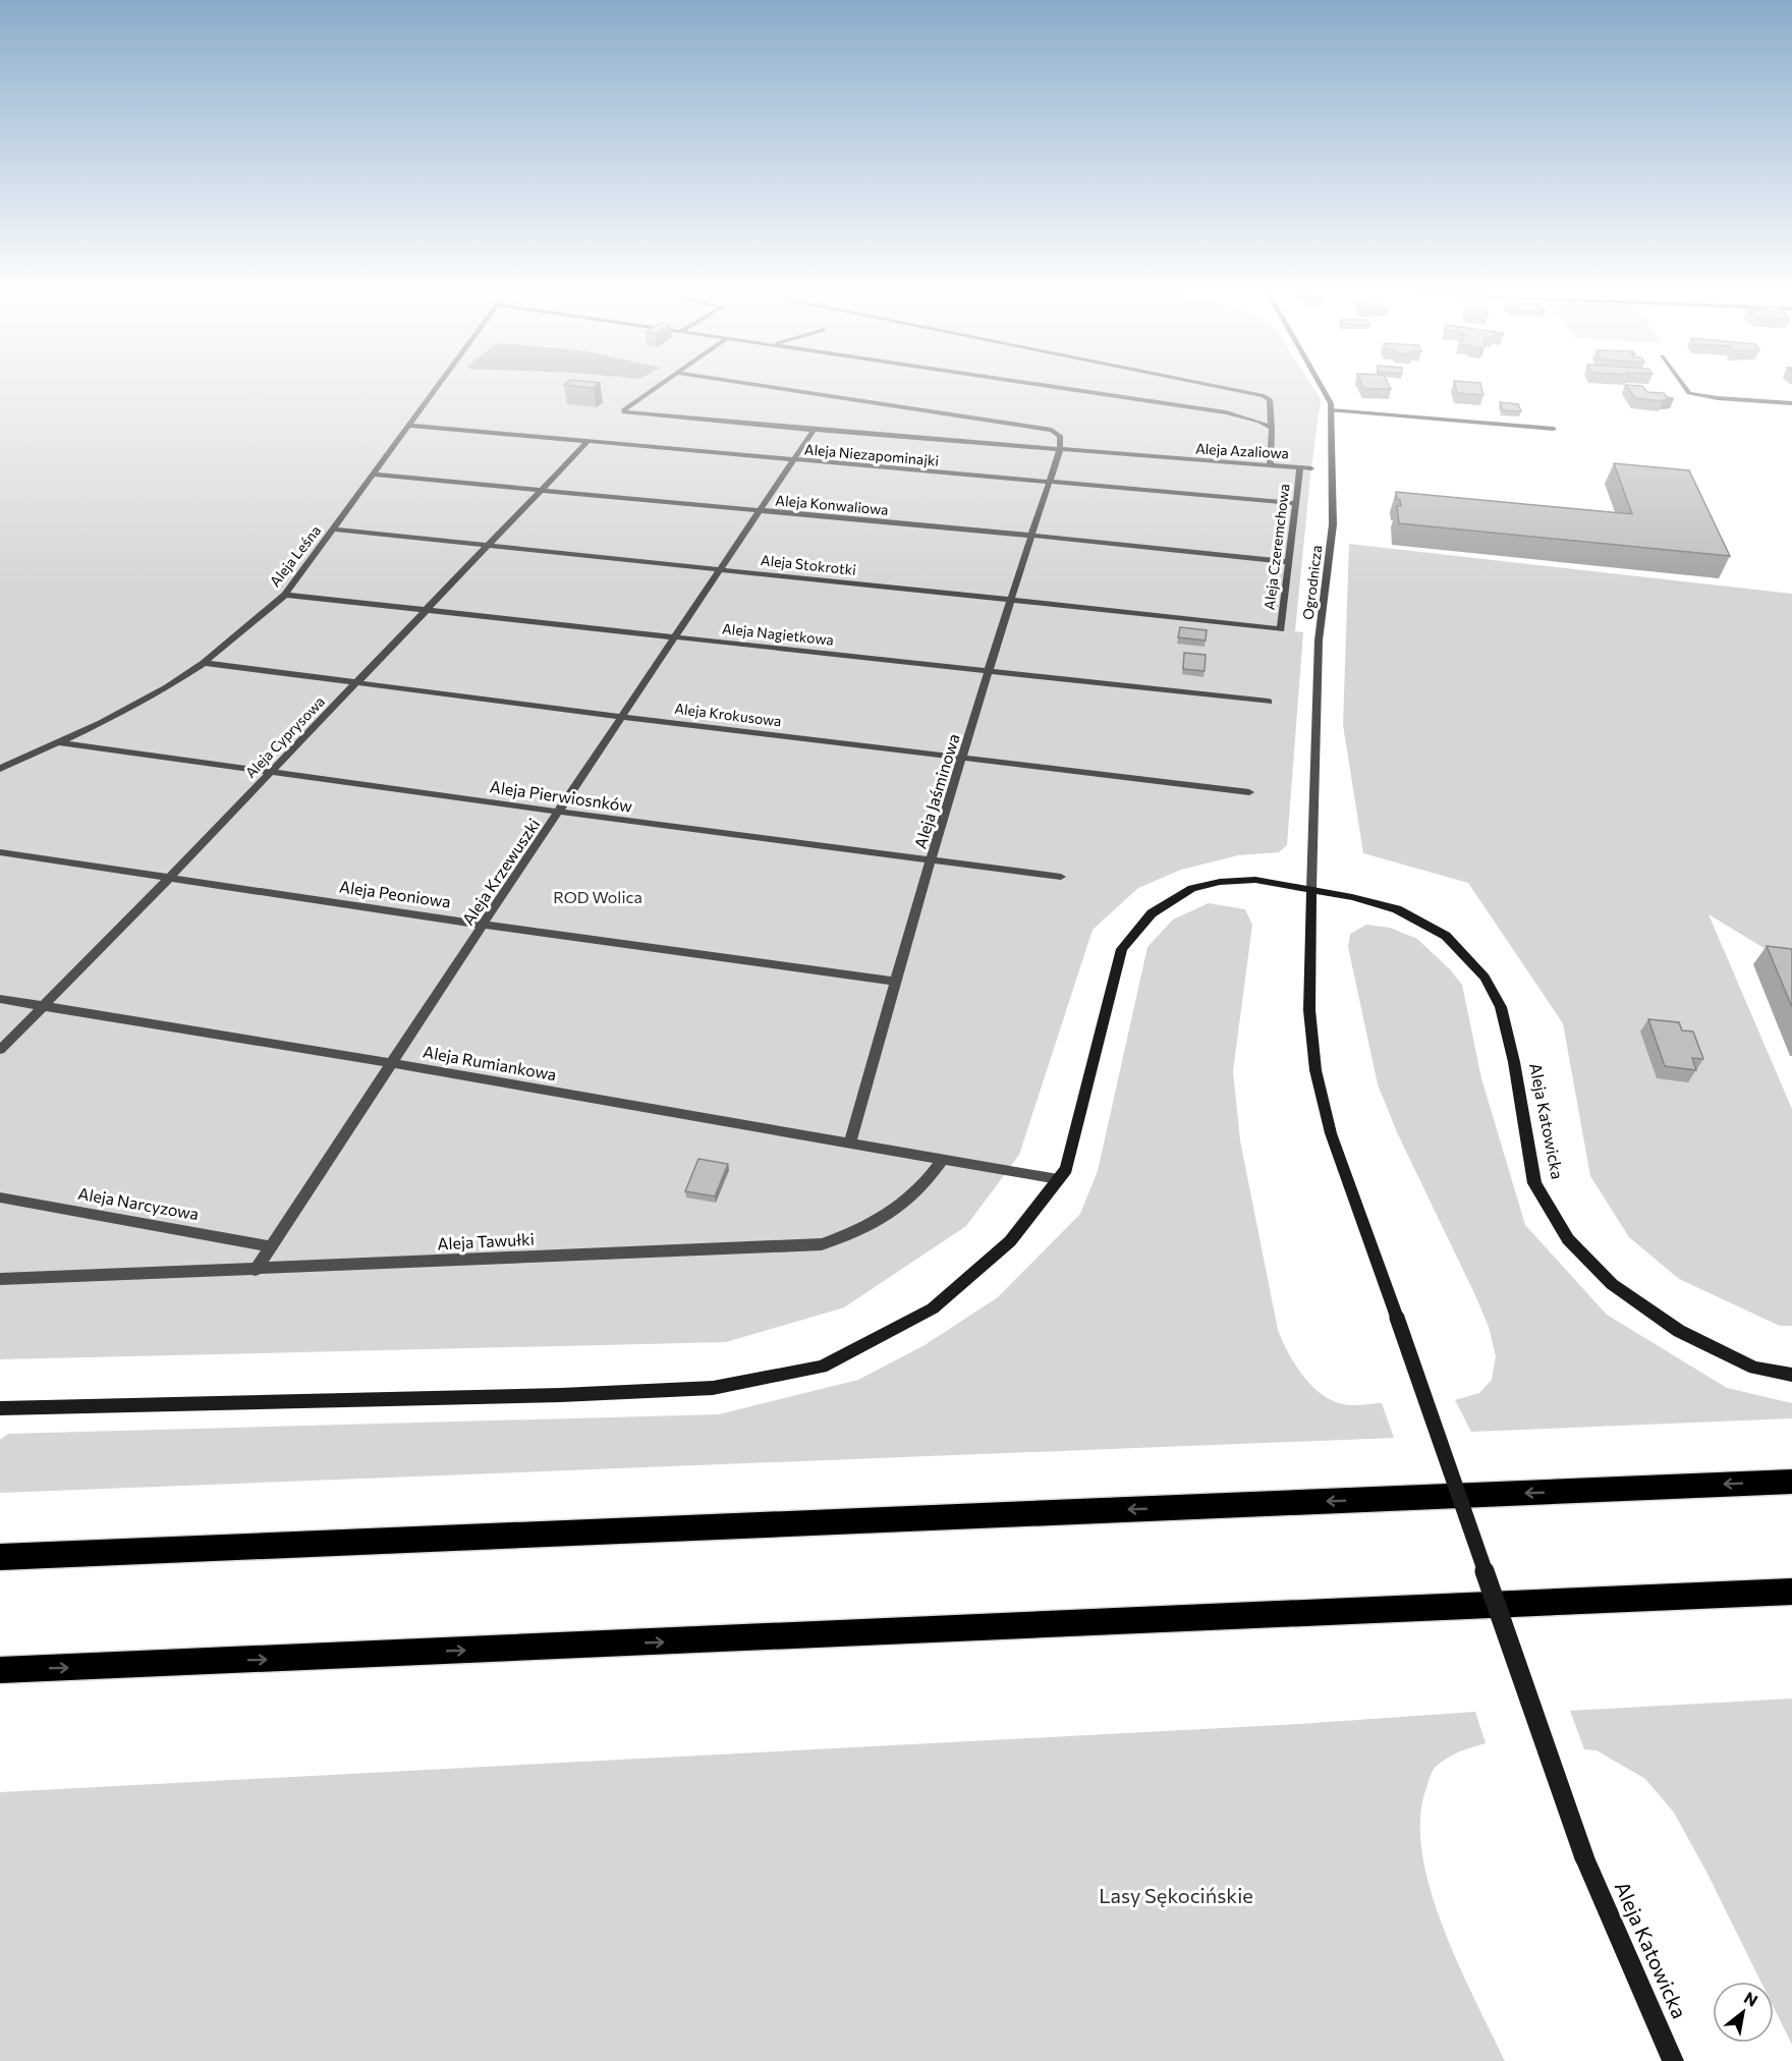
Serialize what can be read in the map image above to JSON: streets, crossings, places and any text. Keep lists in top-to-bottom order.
{
  "streets": {
    "street": [
      "Aleja Azaliowa",
      "Aleja Niezapominajki",
      "Aleja Konwaliowa",
      "Aleja Czeremchowa",
      "Aleja Leśna",
      "Aleja Stokrotki",
      "Ogrodnicza",
      "Aleja Nagietkowa",
      "Aleja Krokusowa",
      "Aleja Cyprysowa",
      "Aleja Jaśminowa",
      "Aleja Pierwiosnków",
      "Aleja Krzewuszki",
      "Aleja Peoniowa",
      "Aleja Rumiankowa",
      "Aleja Katowicka",
      "Aleja Narcyzowa",
      "Aleja Tawułki"
    ]
  },
  "crossings": [
    ["Aleja Azaliowa", "Aleja Czeremchowa"],
    ["Aleja Azaliowa", "Aleja Jaśminowa"],
    ["Aleja Azaliowa", "Aleja Krzewuszki"],
    ["Aleja Niezapominajki", "Aleja Czeremchowa"],
    ["Aleja Niezapominajki", "Aleja Leśna"],
    ["Aleja Niezapominajki", "Aleja Cyprysowa"],
    ["Aleja Niezapominajki", "Aleja Jaśminowa"],
    ["Aleja Niezapominajki", "Aleja Krzewuszki"],
    ["Aleja Konwaliowa", "Aleja Czeremchowa"],
    ["Aleja Konwaliowa", "Aleja Leśna"],
    ["Aleja Konwaliowa", "Aleja Cyprysowa"],
    ["Aleja Konwaliowa", "Aleja Jaśminowa"],
    ["Aleja Konwaliowa", "Aleja Krzewuszki"],
    ["Aleja Czeremchowa", "Aleja Stokrotki"],
    ["Aleja Leśna", "Aleja Stokrotki"],
    ["Aleja Leśna", "Aleja Nagietkowa"],
    ["Aleja Leśna", "Aleja Krokusowa"],
    ["Aleja Leśna", "Aleja Pierwiosnków"],
    ["Aleja Stokrotki", "Aleja Cyprysowa"],
    ["Aleja Stokrotki", "Aleja Jaśminowa"],
    ["Aleja Stokrotki", "Aleja Krzewuszki"],
    ["Ogrodnicza", "Aleja Katowicka"],
    ["Aleja Nagietkowa", "Aleja Cyprysowa"],
    ["Aleja Nagietkowa", "Aleja Jaśminowa"],
    ["Aleja Nagietkowa", "Aleja Krzewuszki"],
    ["Aleja Krokusowa", "Aleja Cyprysowa"],
    ["Aleja Krokusowa", "Aleja Jaśminowa"],
    ["Aleja Krokusowa", "Aleja Krzewuszki"],
    ["Aleja Cyprysowa", "Aleja Pierwiosnków"],
    ["Aleja Cyprysowa", "Aleja Peoniowa"],
    ["Aleja Cyprysowa", "Aleja Rumiankowa"],
    ["Aleja Jaśminowa", "Aleja Pierwiosnków"],
    ["Aleja Jaśminowa", "Aleja Peoniowa"],
    ["Aleja Jaśminowa", "Aleja Rumiankowa"],
    ["Aleja Pierwiosnków", "Aleja Krzewuszki"],
    ["Aleja Krzewuszki", "Aleja Peoniowa"],
    ["Aleja Krzewuszki", "Aleja Rumiankowa"],
    ["Aleja Krzewuszki", "Aleja Narcyzowa"],
    ["Aleja Krzewuszki", "Aleja Tawułki"],
    ["Aleja Rumiankowa", "Aleja Katowicka"],
    ["Aleja Rumiankowa", "Aleja Tawułki"]
  ],
  "parks": ["ROD Wolica", "Lasy Sękocińskie"],
  "north": "top right"
}
